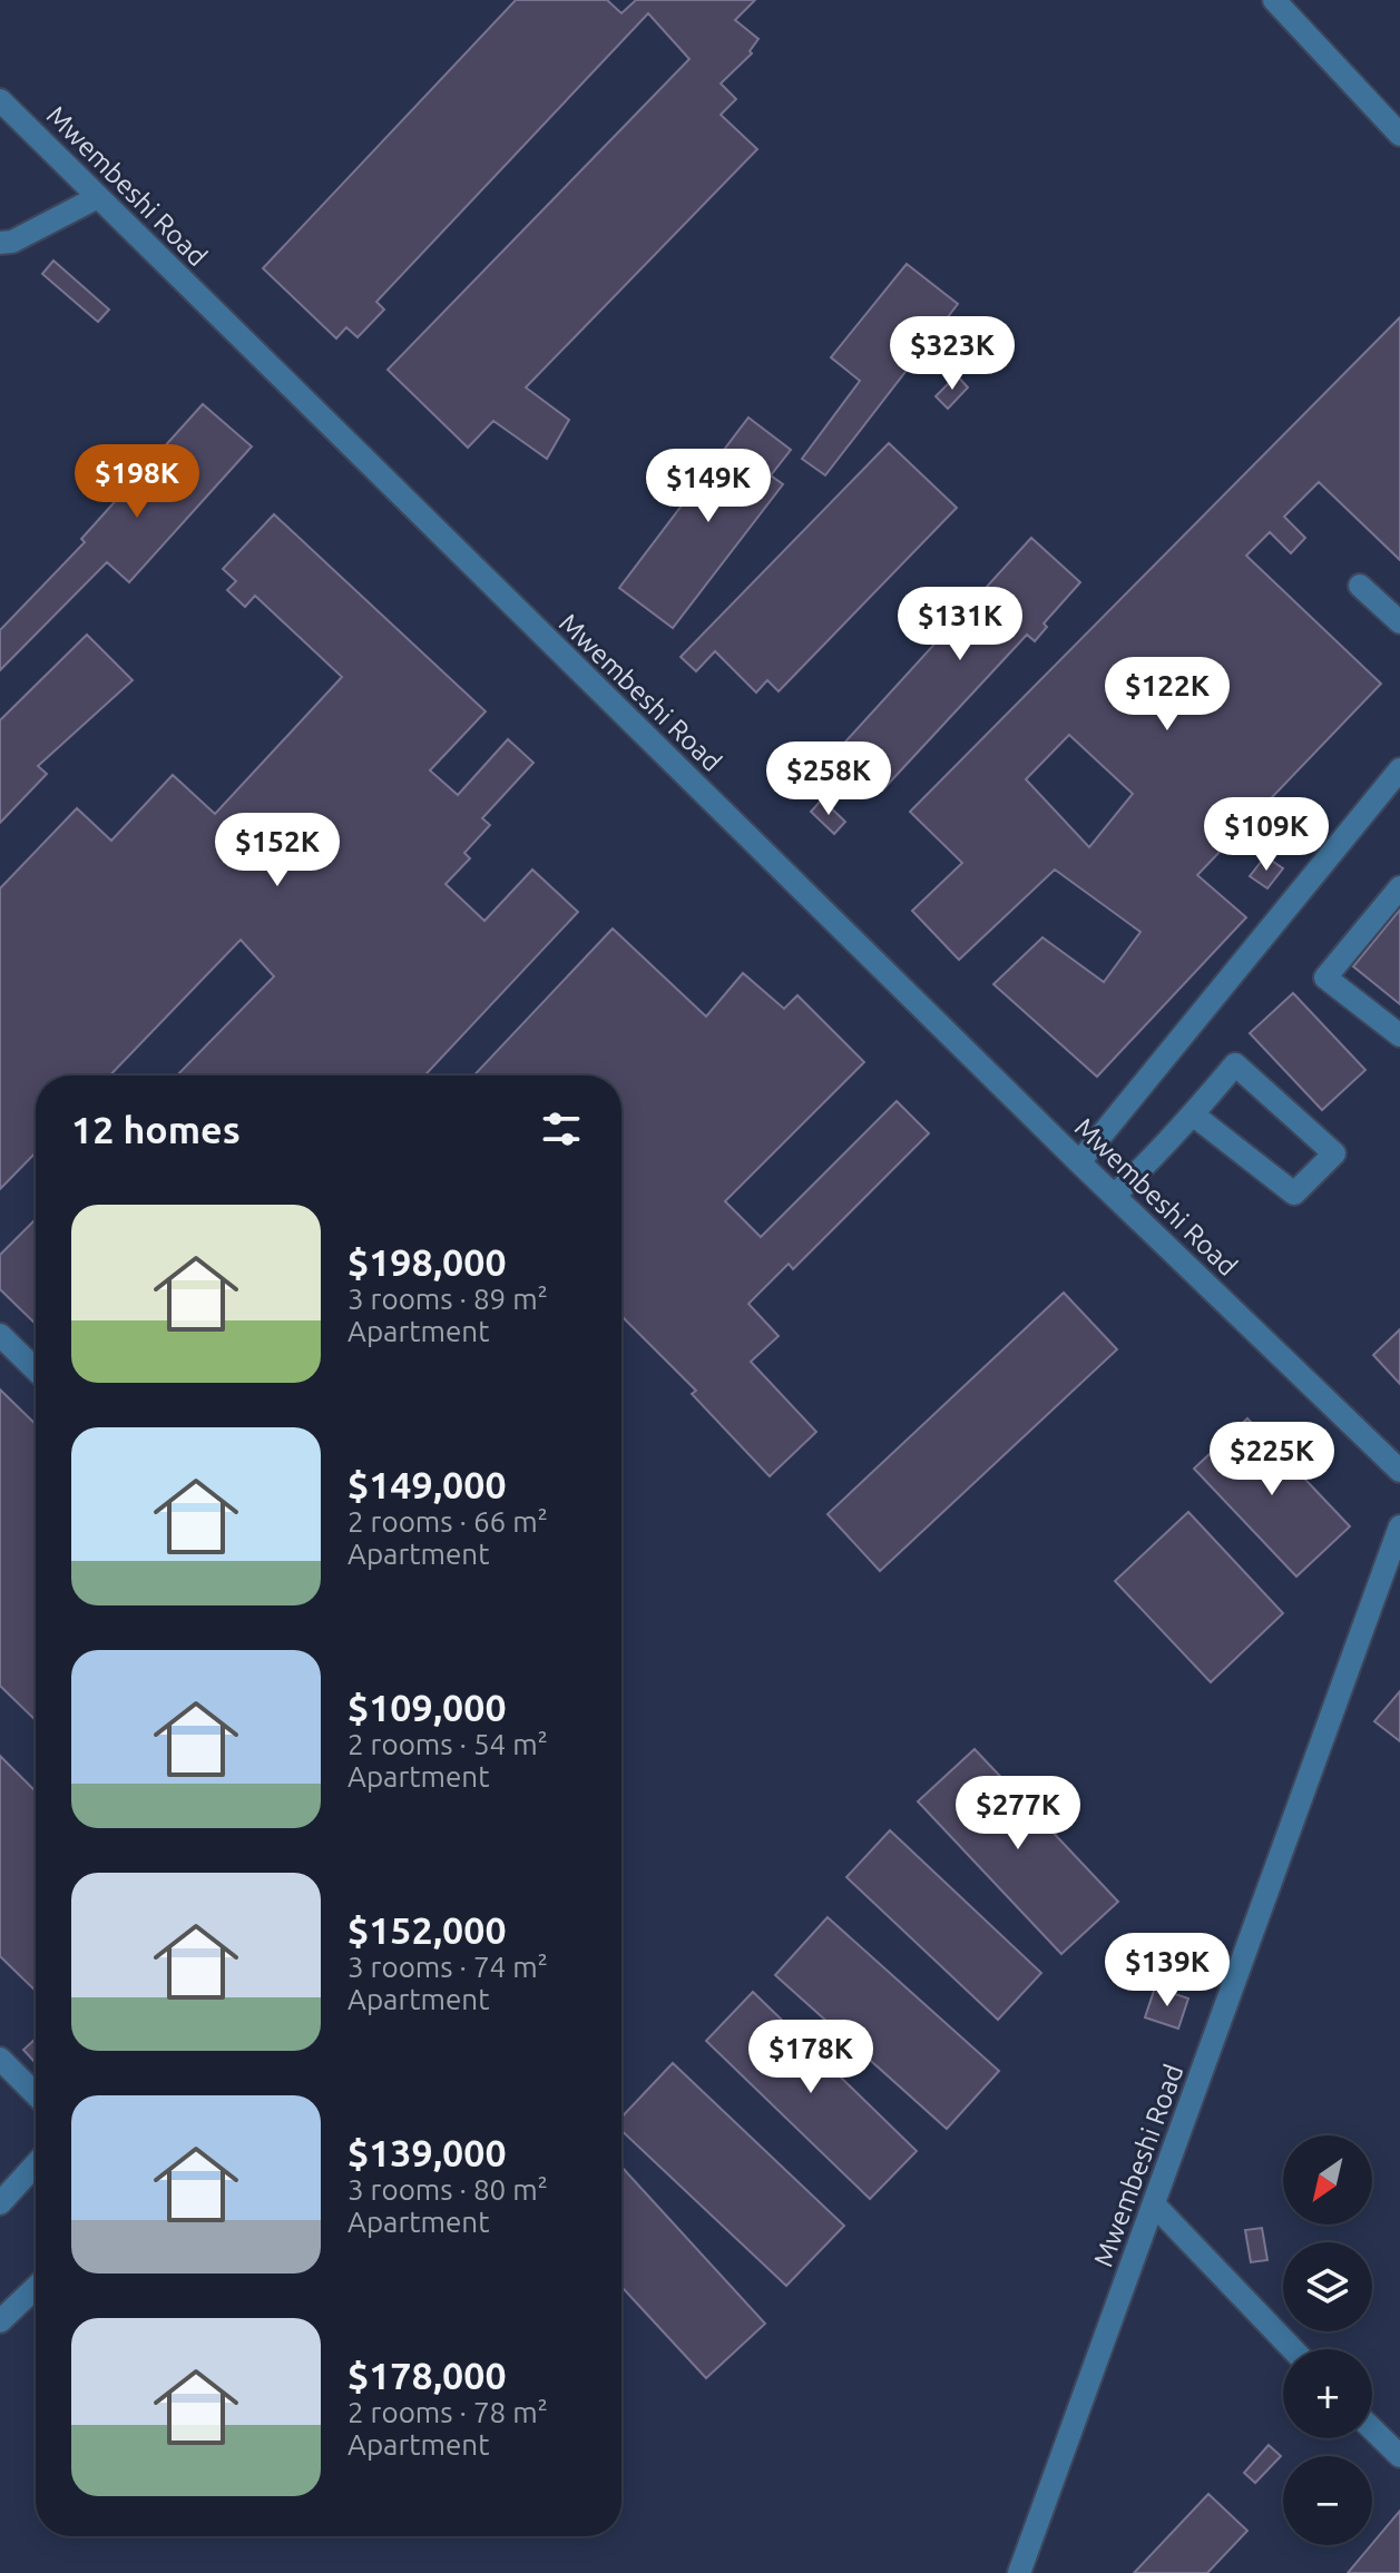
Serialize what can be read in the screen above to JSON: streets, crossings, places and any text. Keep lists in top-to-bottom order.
{
  "streets": {
    "street": ["Mwembeshi Road"]
  },
  "north": "bottom left",
  "page": {
    "price": [
      "$323K",
      "$198K",
      "$149K",
      "$131K",
      "$122K",
      "$258K",
      "$109K",
      "$152K",
      "$225K",
      "$277K",
      "$139K",
      "$178K"
    ],
    "heading": "12 homes",
    "list": [
      {
        "name": "$198,000",
        "note": "3 rooms · 89 m² · Apartment"
      },
      {
        "name": "$149,000",
        "note": "2 rooms · 66 m² · Apartment"
      },
      {
        "name": "$109,000",
        "note": "2 rooms · 54 m² · Apartment"
      },
      {
        "name": "$152,000",
        "note": "3 rooms · 74 m² · Apartment"
      },
      {
        "name": "$139,000",
        "note": "3 rooms · 80 m² · Apartment"
      },
      {
        "name": "$178,000",
        "note": "2 rooms · 78 m² · Apartment"
      }
    ],
    "map_buttons": ["+", "−"]
  }
}
